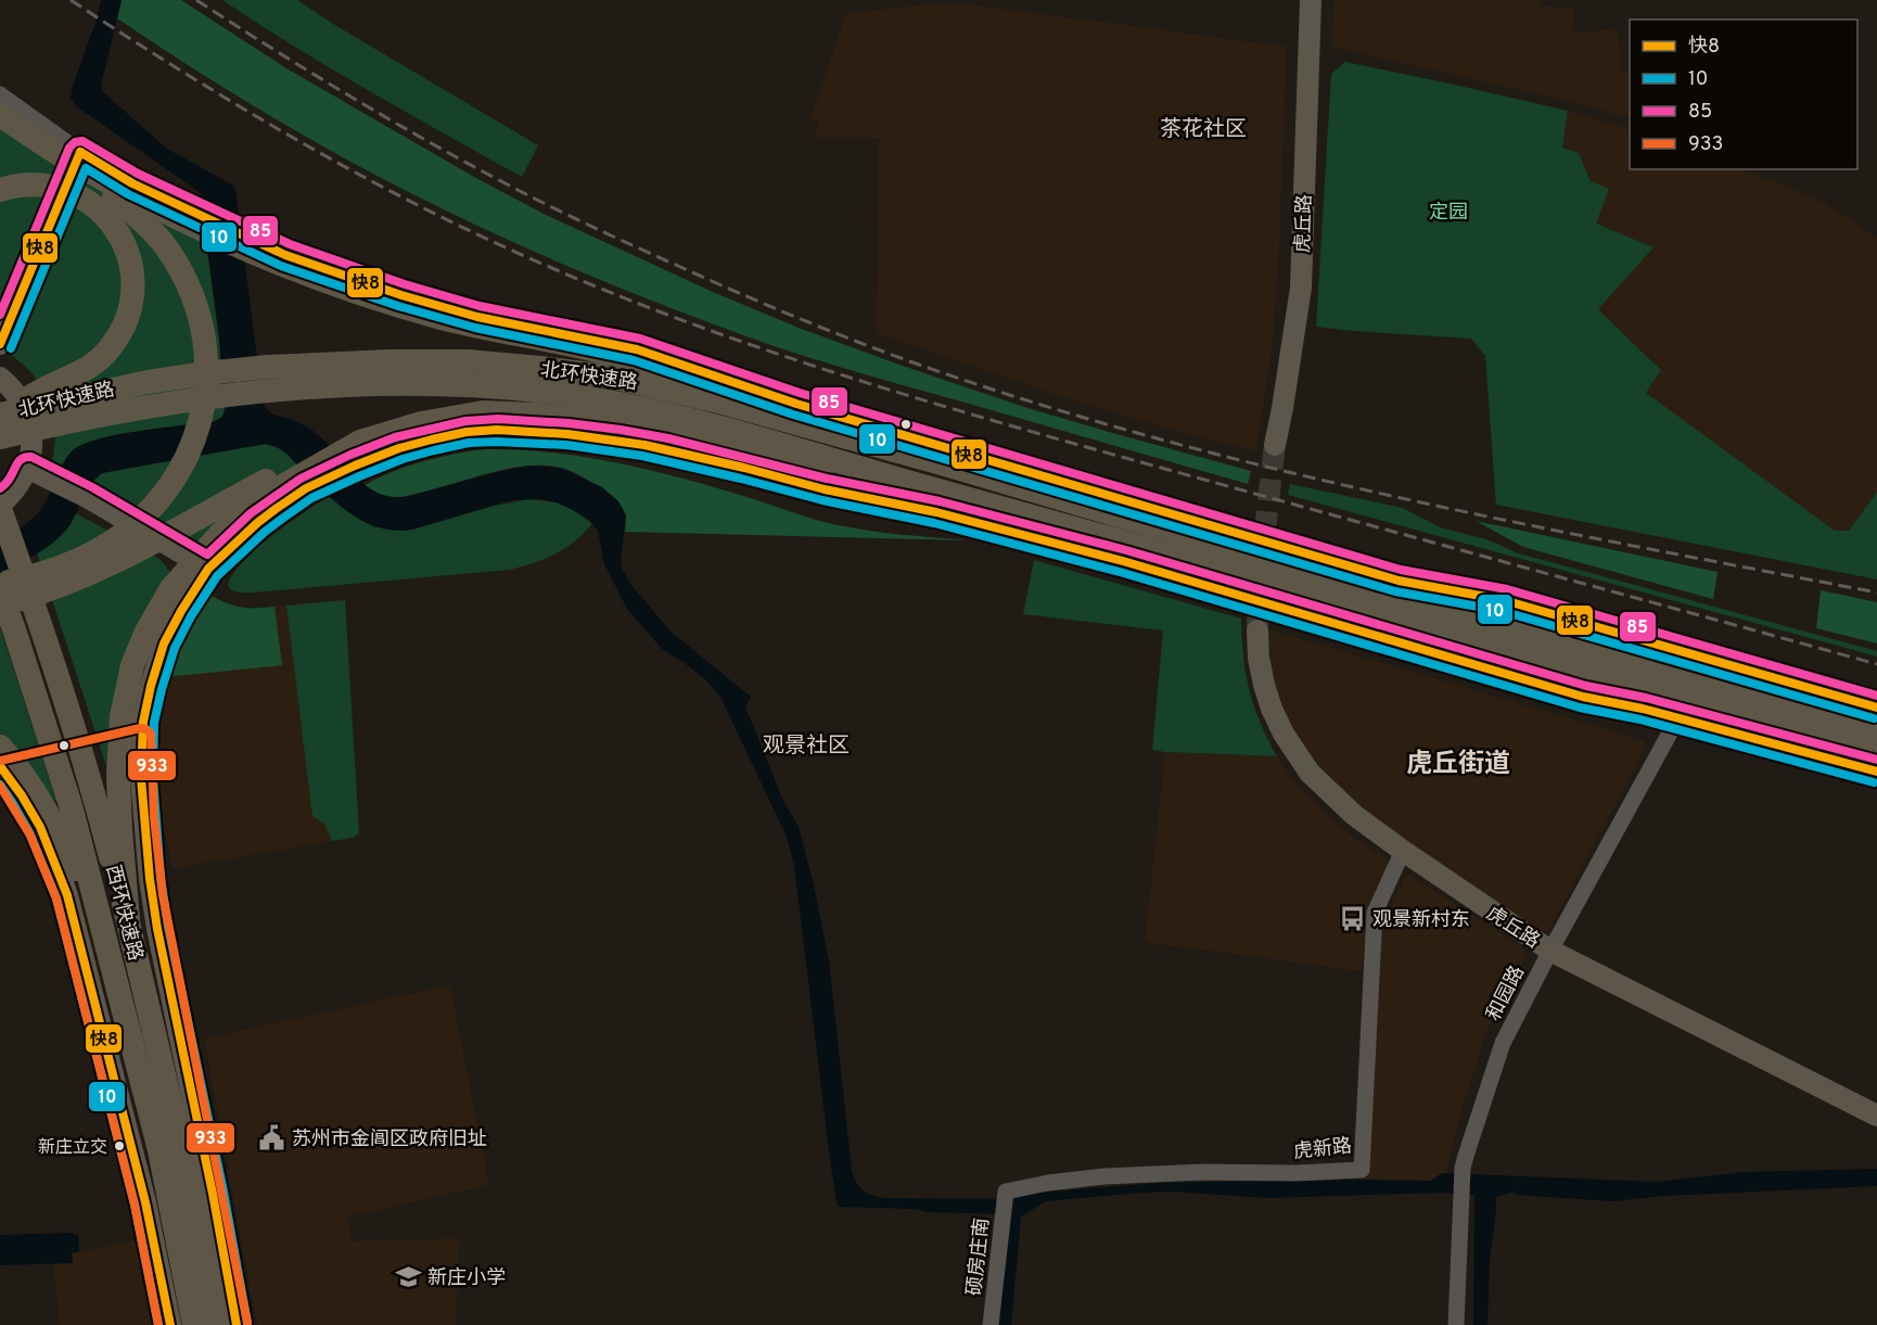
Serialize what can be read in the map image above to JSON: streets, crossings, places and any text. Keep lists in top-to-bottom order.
{
  "streets": {
    "highway": ["北环快速路", "西环快速路"],
    "main road": ["虎丘路"],
    "street": ["和园路", "虎新路", "硕房庄南"]
  },
  "crossings": [
    ["虎丘路", "和园路"],
    ["虎丘路", "虎新路"],
    ["虎新路", "硕房庄南"]
  ],
  "districts": ["茶花社区", "观景社区", "虎丘街道"],
  "parks": ["定园"],
  "places": {
    "bus stop": ["观景新村东"],
    "public building": ["苏州市金阊区政府旧址"],
    "other": ["新庄立交"],
    "school or university": ["新庄小学"]
  },
  "lines": [
    "transit line 85",
    "transit line 快8",
    "transit line 10",
    "transit line 933"
  ],
  "legend": [
    "快8",
    "10",
    "85",
    "933"
  ]
}
